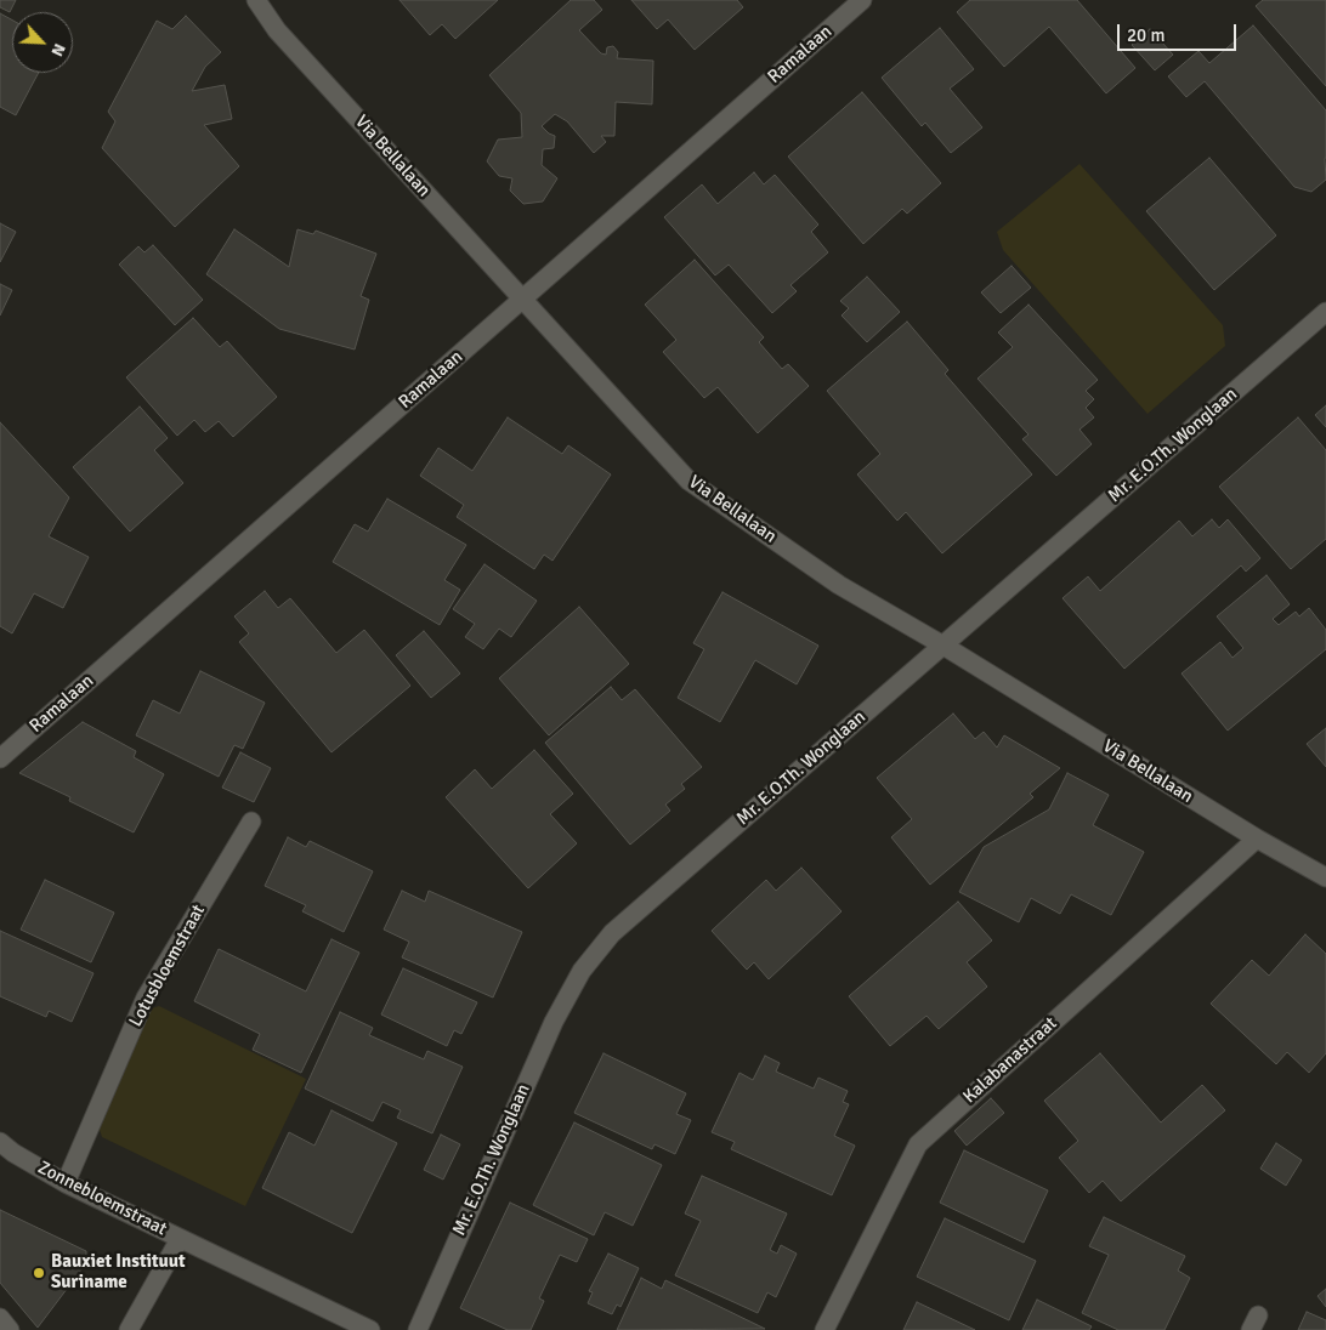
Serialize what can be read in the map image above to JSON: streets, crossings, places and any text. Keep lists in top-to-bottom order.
{
  "streets": {
    "street": [
      "Ramalaan",
      "Via Bellalaan",
      "Mr. E.O.Th. Wonglaan",
      "Lotusbloemstraat",
      "Kalabanastraat",
      "Zonnebloemstraat"
    ]
  },
  "crossings": [
    ["Ramalaan", "Via Bellalaan"],
    ["Via Bellalaan", "Mr. E.O.Th. Wonglaan"],
    ["Via Bellalaan", "Kalabanastraat"],
    ["Lotusbloemstraat", "Zonnebloemstraat"]
  ],
  "places": ["Bauxiet Instituut Suriname"],
  "scale_bar": "20 m",
  "north": "bottom right"
}
